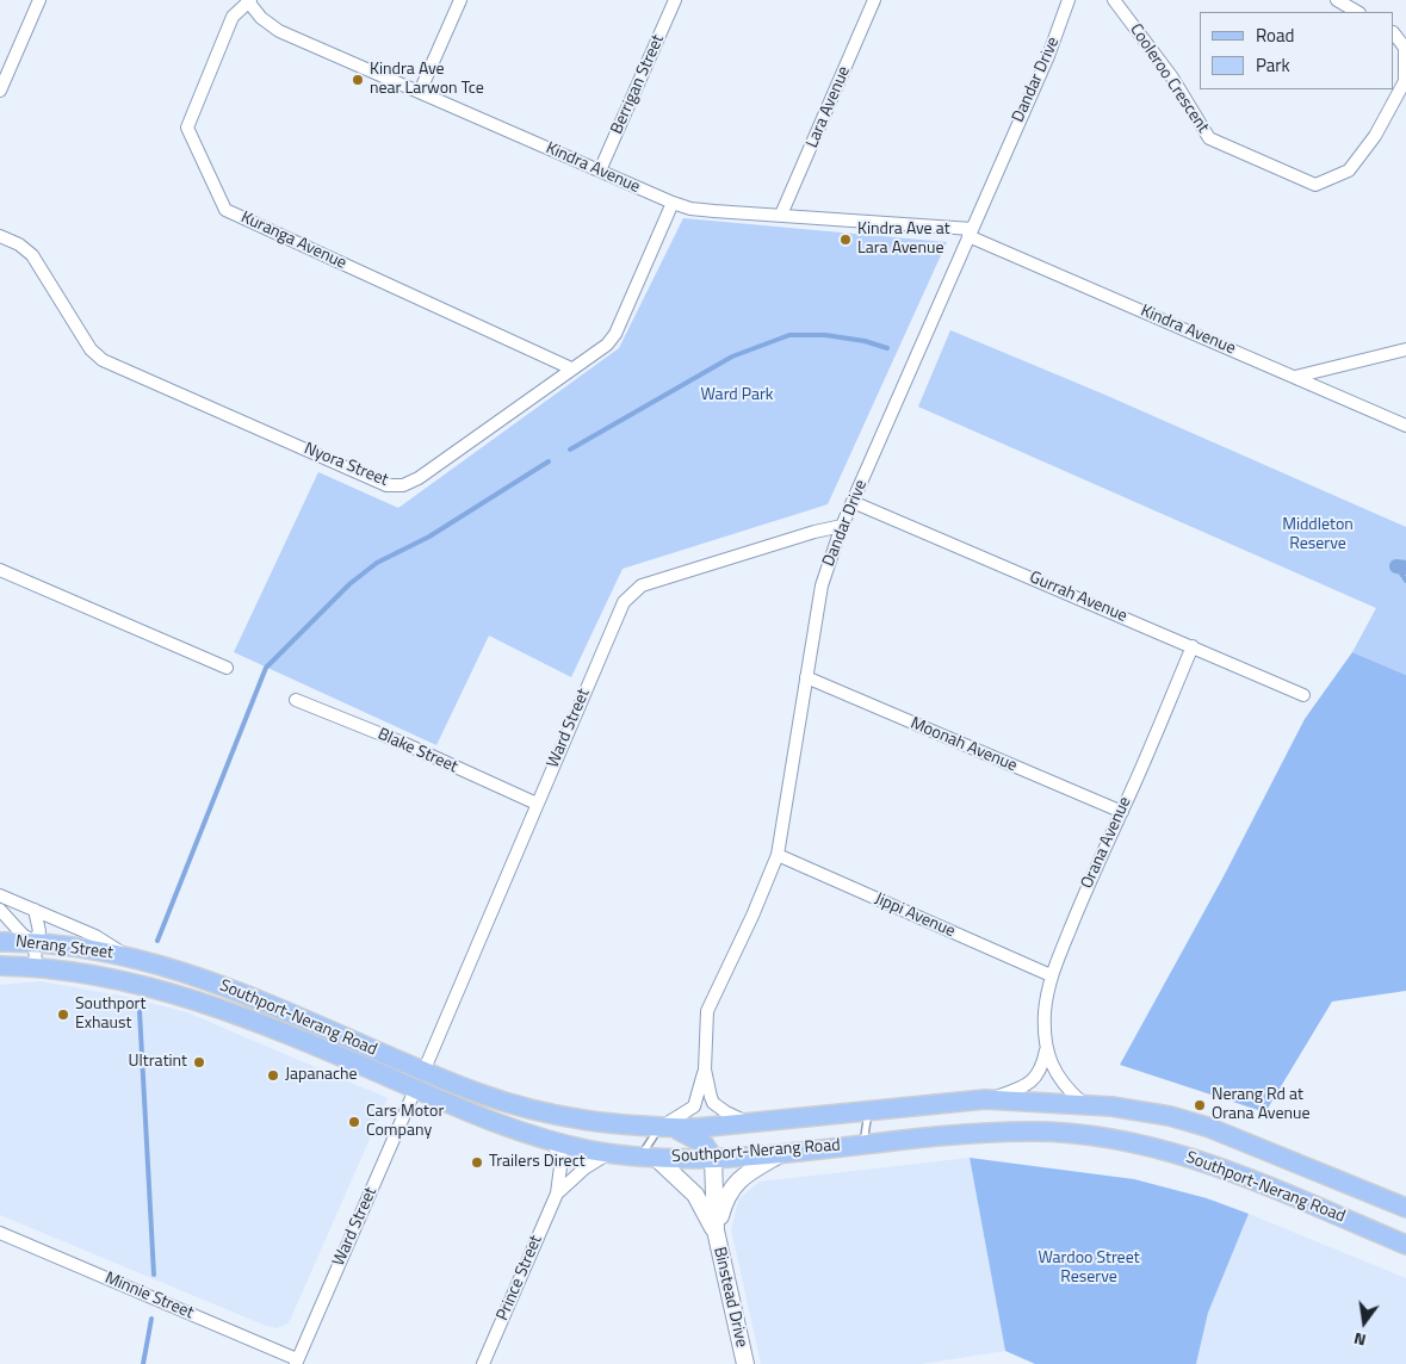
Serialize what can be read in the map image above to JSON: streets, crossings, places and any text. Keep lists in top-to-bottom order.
{
  "streets": {
    "main road": ["Nerang Street", "Southport-Nerang Road"],
    "street": [
      "Cooleroo Crescent",
      "Dandar Drive",
      "Berrigan Street",
      "Lara Avenue",
      "Kindra Avenue",
      "Kuranga Avenue",
      "Nyora Street",
      "Gurrah Avenue",
      "Ward Street",
      "Moonah Avenue",
      "Blake Street",
      "Orana Avenue",
      "Jippi Avenue",
      "Prince Street",
      "Minnie Street",
      "Binstead Drive"
    ]
  },
  "crossings": [
    ["Dandar Drive", "Kindra Avenue"],
    ["Dandar Drive", "Gurrah Avenue"],
    ["Dandar Drive", "Ward Street"],
    ["Dandar Drive", "Moonah Avenue"],
    ["Dandar Drive", "Jippi Avenue"],
    ["Dandar Drive", "Southport-Nerang Road"],
    ["Berrigan Street", "Kindra Avenue"],
    ["Lara Avenue", "Kindra Avenue"],
    ["Kindra Avenue", "Kuranga Avenue"],
    ["Kindra Avenue", "Nyora Street"],
    ["Kuranga Avenue", "Nyora Street"],
    ["Gurrah Avenue", "Orana Avenue"],
    ["Ward Street", "Blake Street"],
    ["Ward Street", "Southport-Nerang Road"],
    ["Ward Street", "Minnie Street"],
    ["Moonah Avenue", "Orana Avenue"],
    ["Orana Avenue", "Jippi Avenue"],
    ["Orana Avenue", "Southport-Nerang Road"],
    ["Nerang Street", "Southport-Nerang Road"],
    ["Southport-Nerang Road", "Prince Street"],
    ["Southport-Nerang Road", "Binstead Drive"]
  ],
  "parks": ["Ward Park", "Middleton Reserve", "Wardoo Street Reserve"],
  "places": [
    "Kindra Ave near Larwon Tce",
    "Kindra Ave at Lara Avenue",
    "Southport Exhaust",
    "Ultratint",
    "Japanache",
    "Nerang Rd at Orana Avenue",
    "Cars Motor Company",
    "Trailers Direct"
  ],
  "legend": ["Road", "Park"],
  "north": "bottom"
}
